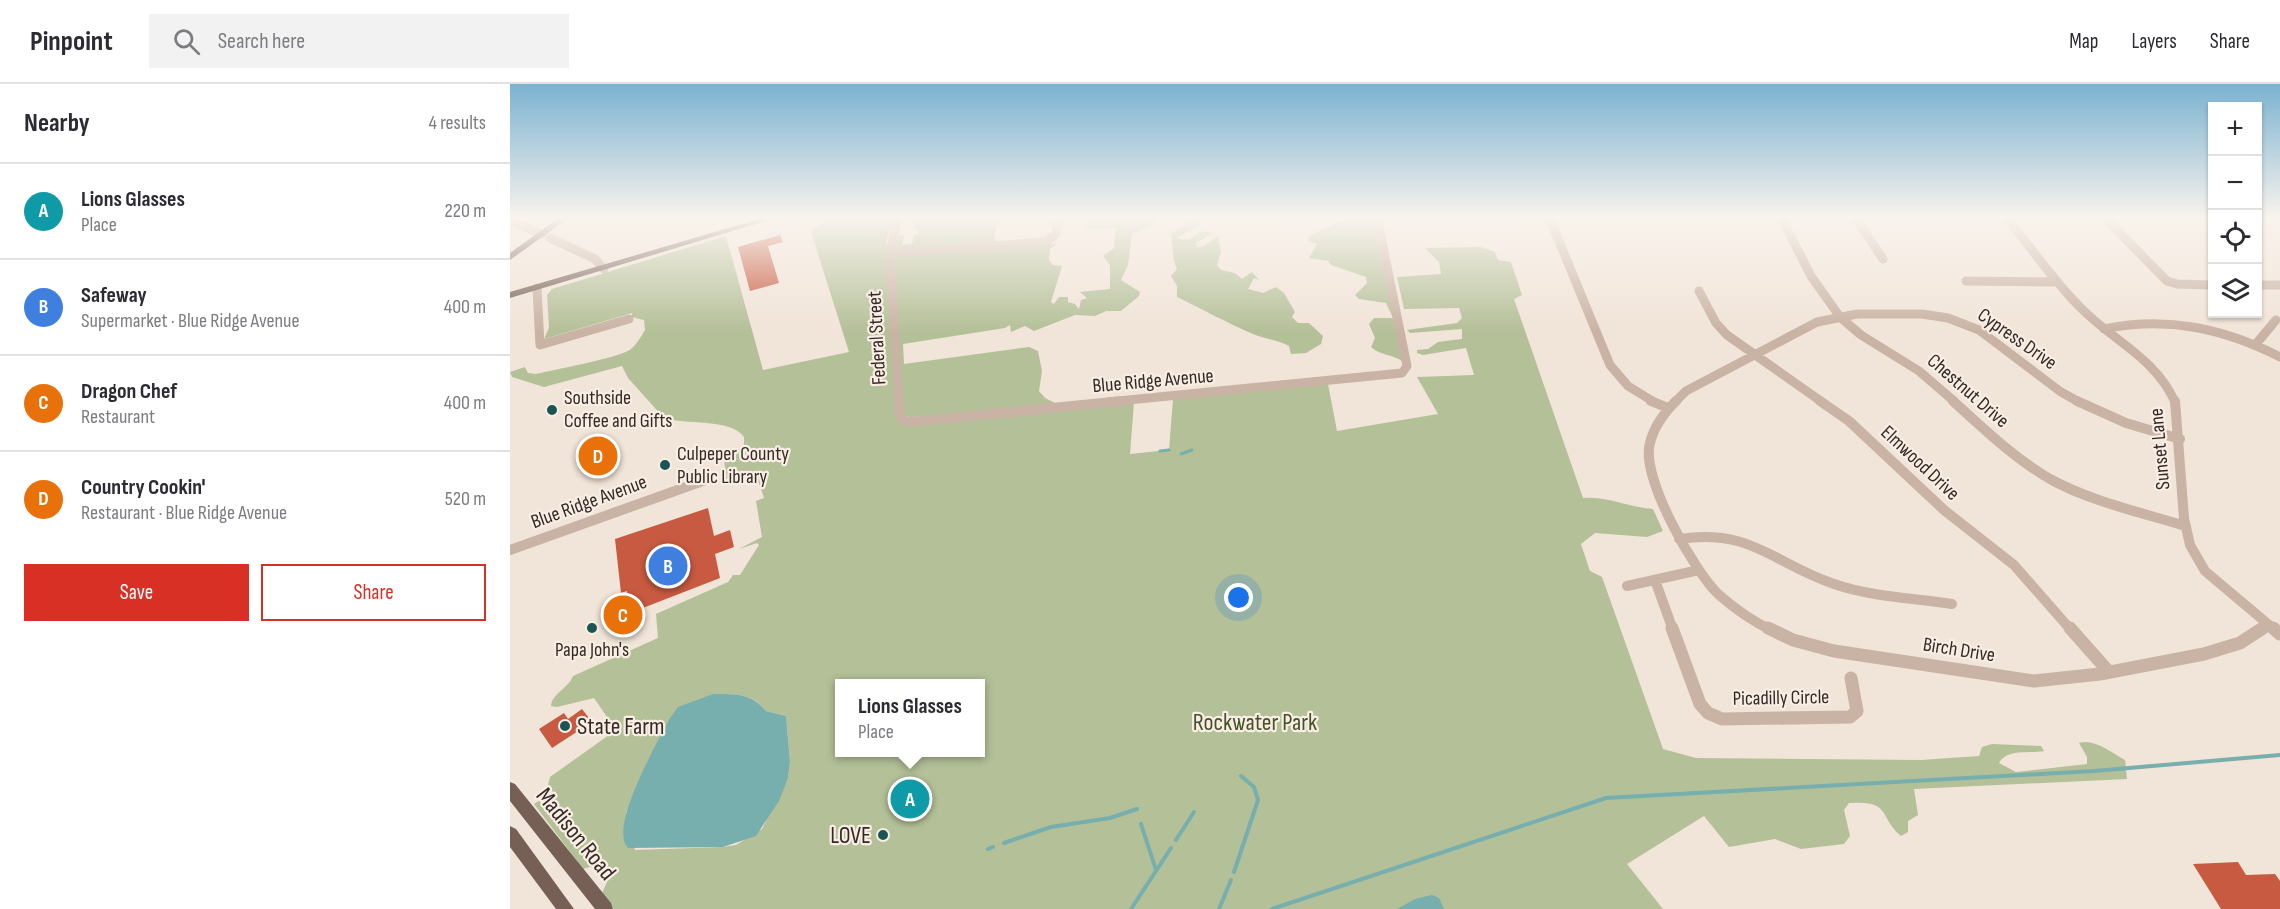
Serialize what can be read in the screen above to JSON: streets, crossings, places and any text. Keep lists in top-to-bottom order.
{
  "streets": {
    "main road": ["Madison Road"],
    "street": [
      "Federal Street",
      "Cypress Drive",
      "Blue Ridge Avenue",
      "Chestnut Drive",
      "Sunset Lane",
      "Elmwood Drive",
      "Birch Drive",
      "Picadilly Circle"
    ]
  },
  "crossings": [
    ["Federal Street", "Blue Ridge Avenue"],
    ["Cypress Drive", "Chestnut Drive"],
    ["Cypress Drive", "Sunset Lane"],
    ["Cypress Drive", "Elmwood Drive"],
    ["Cypress Drive", "Birch Drive"],
    ["Chestnut Drive", "Sunset Lane"],
    ["Sunset Lane", "Birch Drive"],
    ["Elmwood Drive", "Birch Drive"]
  ],
  "parks": ["Rockwater Park"],
  "places": [
    "Southside Coffee and Gifts",
    "Culpeper County Public Library",
    "Papa John's",
    "State Farm",
    "LOVE"
  ],
  "page": {
    "header": "Pinpoint",
    "search": "Search here",
    "nav": ["Map", "Layers", "Share"],
    "heading": ["Nearby", "4 results"],
    "map_buttons": ["+", "−"],
    "list": [
      {
        "mark": "A",
        "name": "Lions Glasses",
        "note": "Place",
        "value": "220 m"
      },
      {
        "mark": "B",
        "name": "Safeway",
        "note": "Supermarket · Blue Ridge Avenue",
        "value": "400 m"
      },
      {
        "mark": "C",
        "name": "Dragon Chef",
        "note": "Restaurant",
        "value": "400 m"
      },
      {
        "mark": "D",
        "name": "Country Cookin'",
        "note": "Restaurant · Blue Ridge Avenue",
        "value": "520 m"
      }
    ],
    "pins": [
      "D",
      "B",
      "C",
      "A"
    ],
    "buttons": ["Save", "Share"],
    "popup": ["Lions Glasses", "Place"]
  }
}
